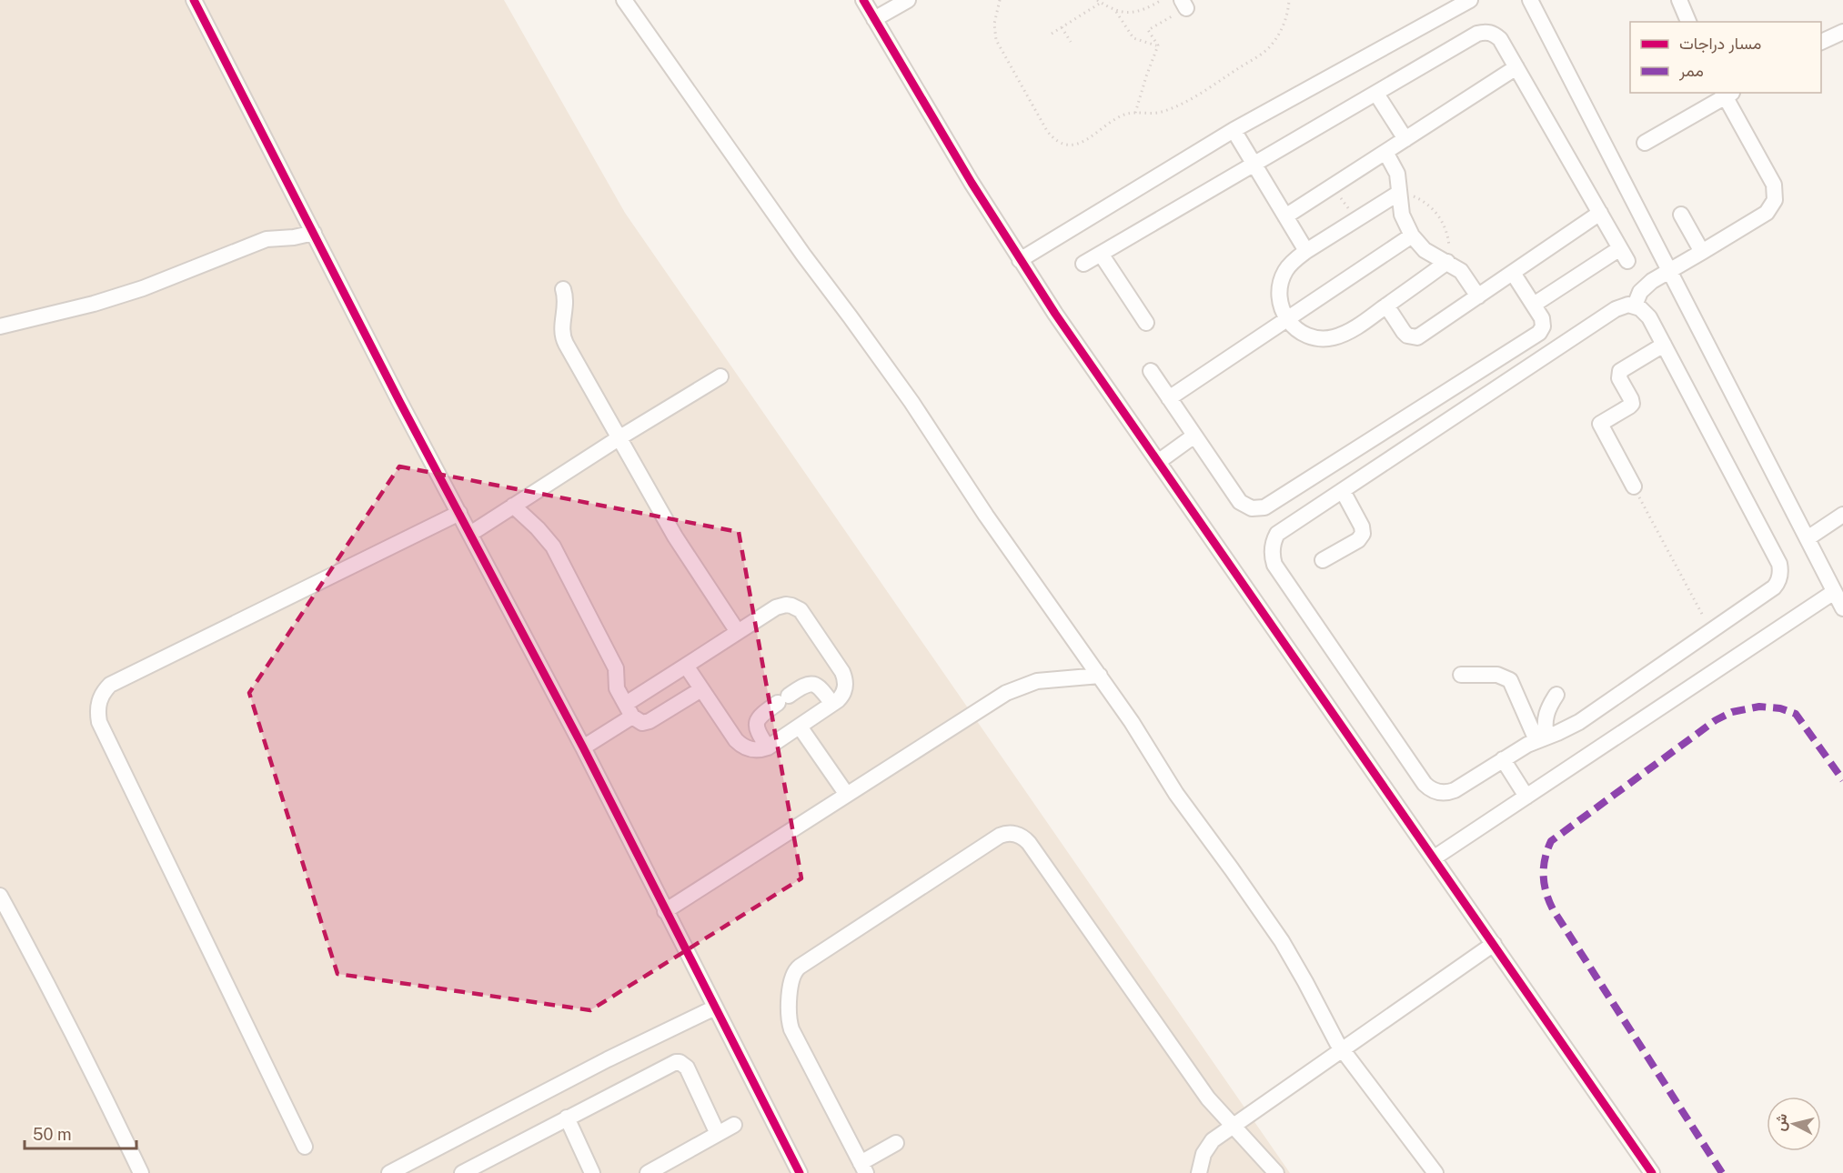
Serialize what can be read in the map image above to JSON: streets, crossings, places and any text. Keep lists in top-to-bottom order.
{
  "legend": ["مسار دراجات", "ممر"],
  "scale_bar": "50 m",
  "north": "left"
}
